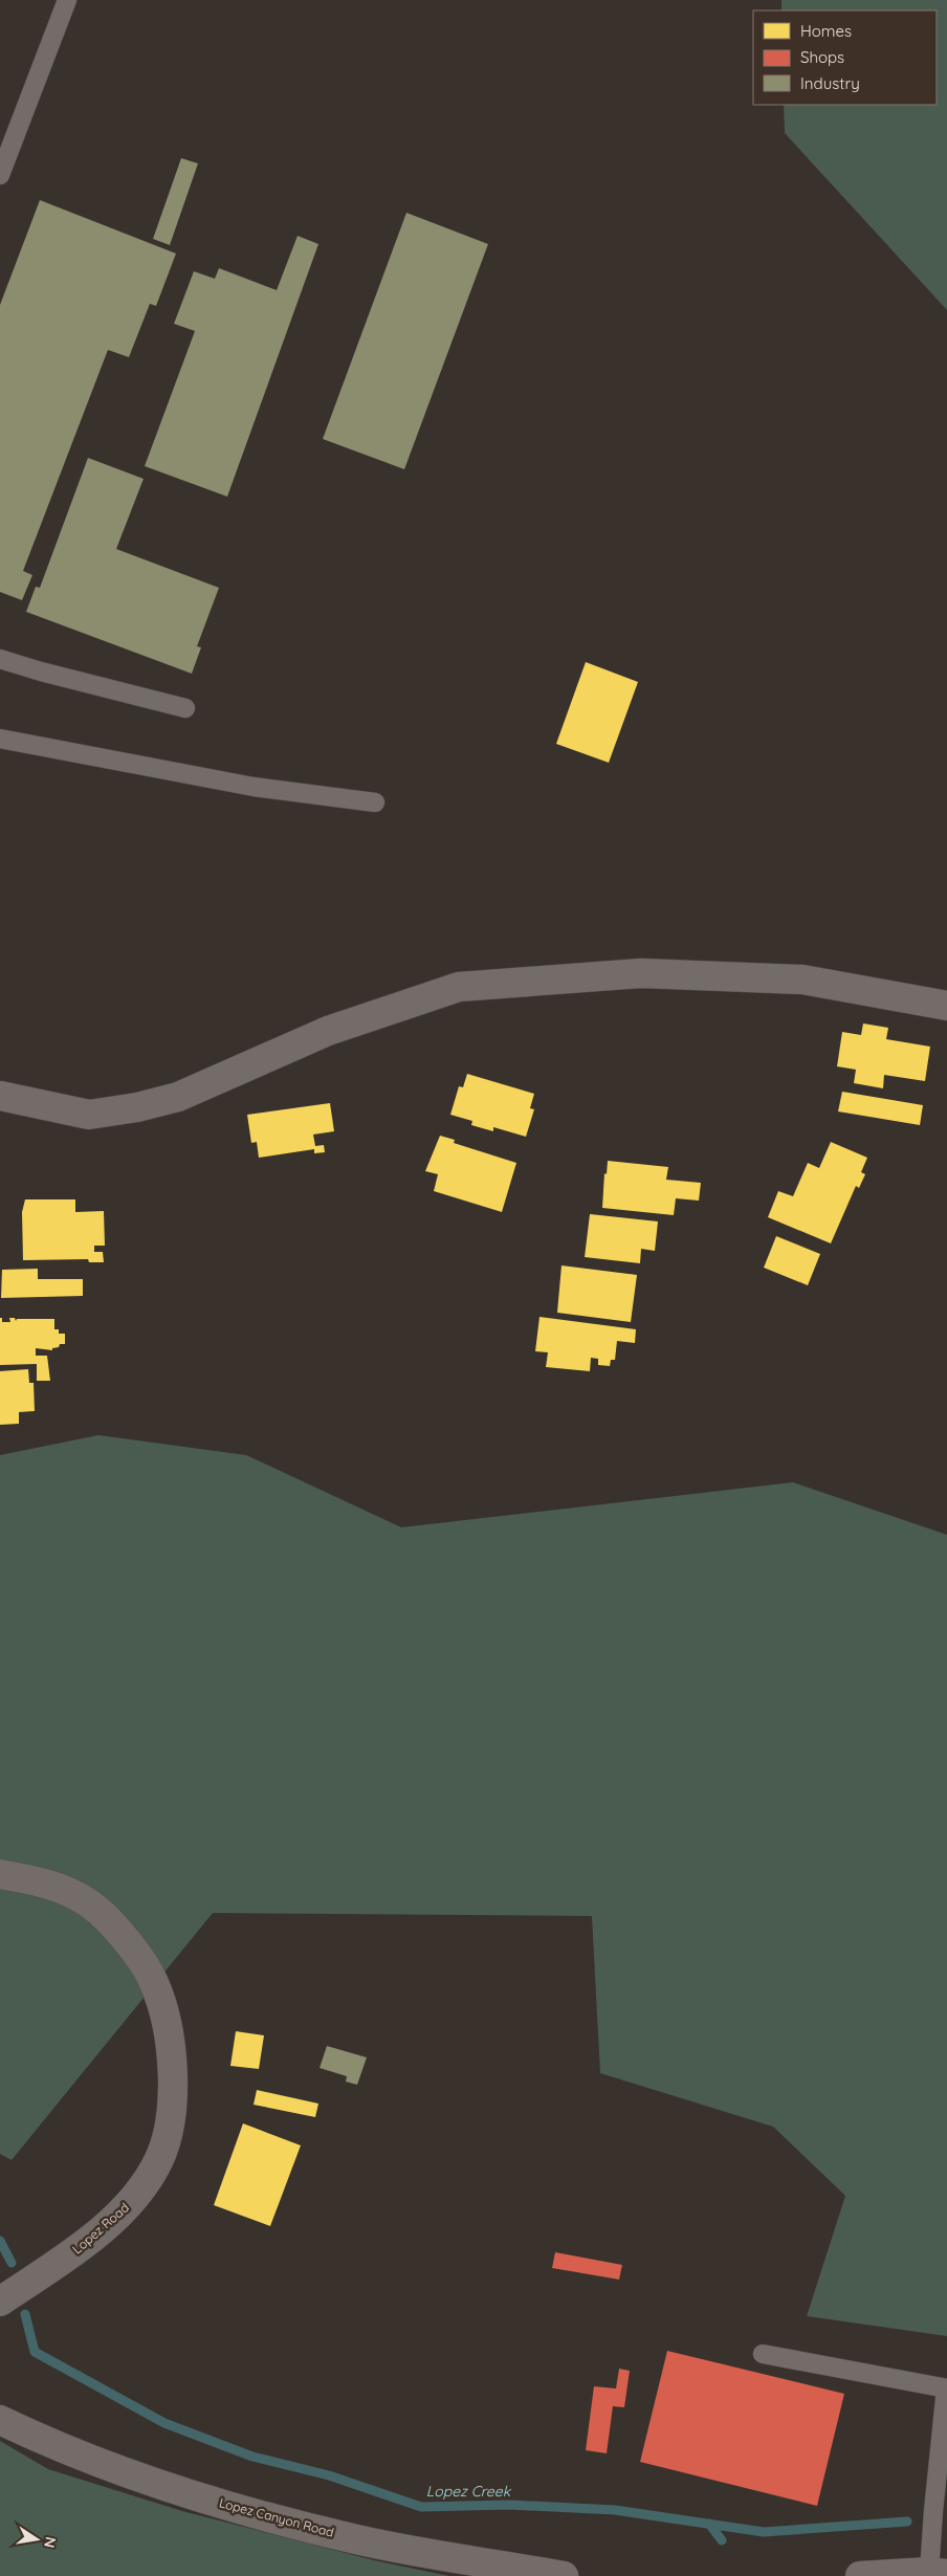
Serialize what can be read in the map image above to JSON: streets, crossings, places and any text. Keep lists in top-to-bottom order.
{
  "streets": {
    "street": ["Lopez Road", "Lopez Canyon Road"]
  },
  "water": ["Lopez Creek"],
  "legend": ["Homes", "Shops", "Industry"],
  "north": "right"
}
